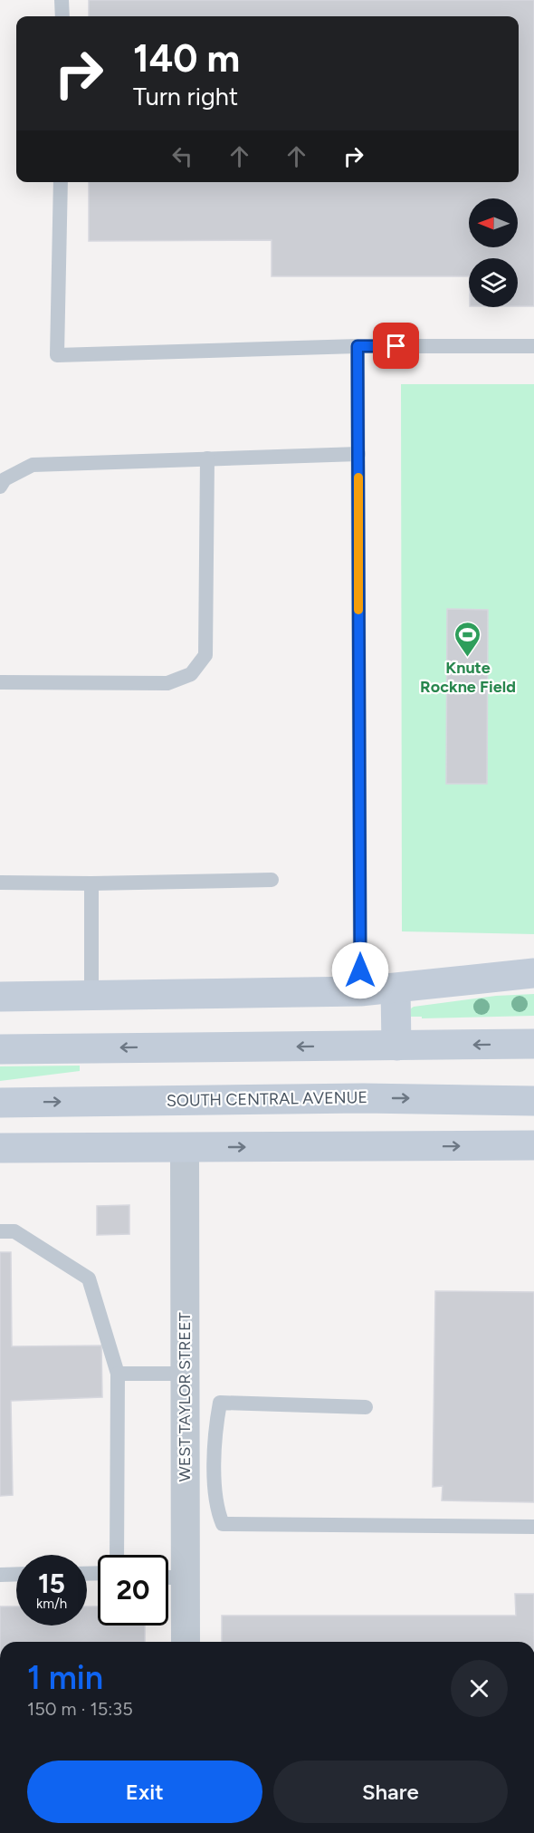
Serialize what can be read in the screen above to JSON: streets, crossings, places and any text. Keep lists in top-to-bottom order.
{
  "streets": {
    "main road": ["SOUTH CENTRAL AVENUE"],
    "street": ["WEST TAYLOR STREET"]
  },
  "places": {
    "sports": ["Knute Rockne Field"]
  },
  "north": "left",
  "page": {
    "turn": ["140 m", "Turn right"],
    "speed": "15 km/h",
    "limit": "20",
    "heading": ["1 min", "150 m · 15:35"],
    "buttons": ["Exit", "Share"]
  }
}
